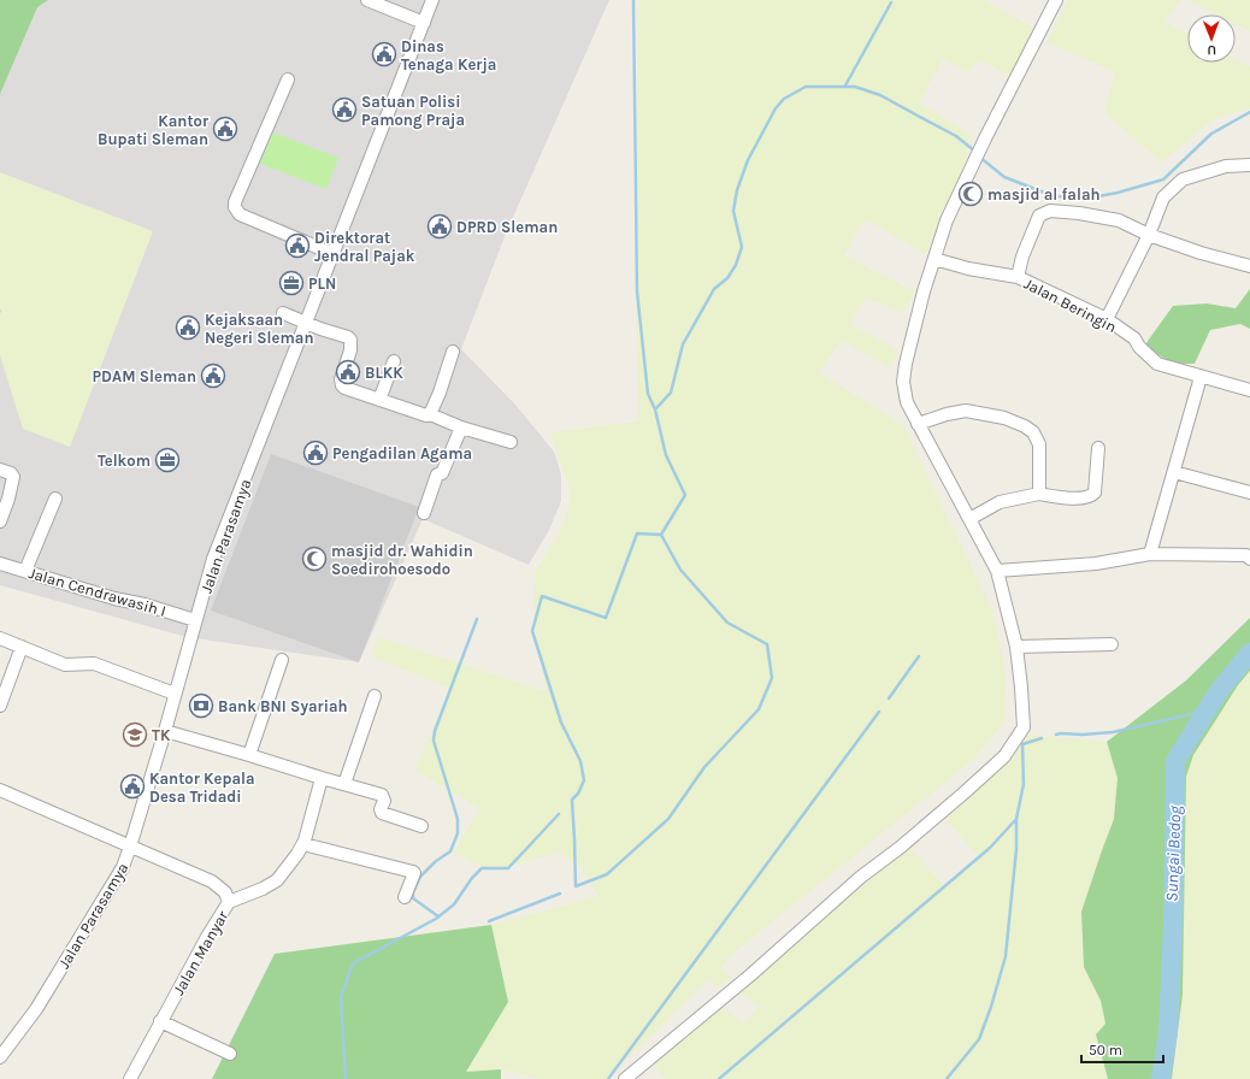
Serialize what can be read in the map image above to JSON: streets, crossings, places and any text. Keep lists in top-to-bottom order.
{
  "streets": {
    "street": [
      "Jalan Beringin",
      "Jalan Parasamya",
      "Jalan Cendrawasih I",
      "Jalan Manyar"
    ]
  },
  "crossings": [
    ["Jalan Parasamya", "Jalan Cendrawasih I"],
    ["Jalan Parasamya", "Jalan Manyar"]
  ],
  "water": ["Sungai Bedog"],
  "places": {
    "public building": [
      "Dinas Tenaga Kerja",
      "Satuan Polisi Pamong Praja",
      "Kantor Bupati Sleman",
      "DPRD Sleman",
      "Direktorat Jendral Pajak",
      "Kejaksaan Negeri Sleman",
      "BLKK",
      "PDAM Sleman",
      "Pengadilan Agama",
      "Kantor Kepala Desa Tridadi"
    ],
    "mosque": ["masjid al falah", "masjid dr. Wahidin Soedirohoesodo"],
    "office": ["PLN", "Telkom"],
    "bank": ["Bank BNI Syariah"],
    "school or university": ["TK"]
  },
  "scale_bar": "50 m",
  "north": "bottom"
}
